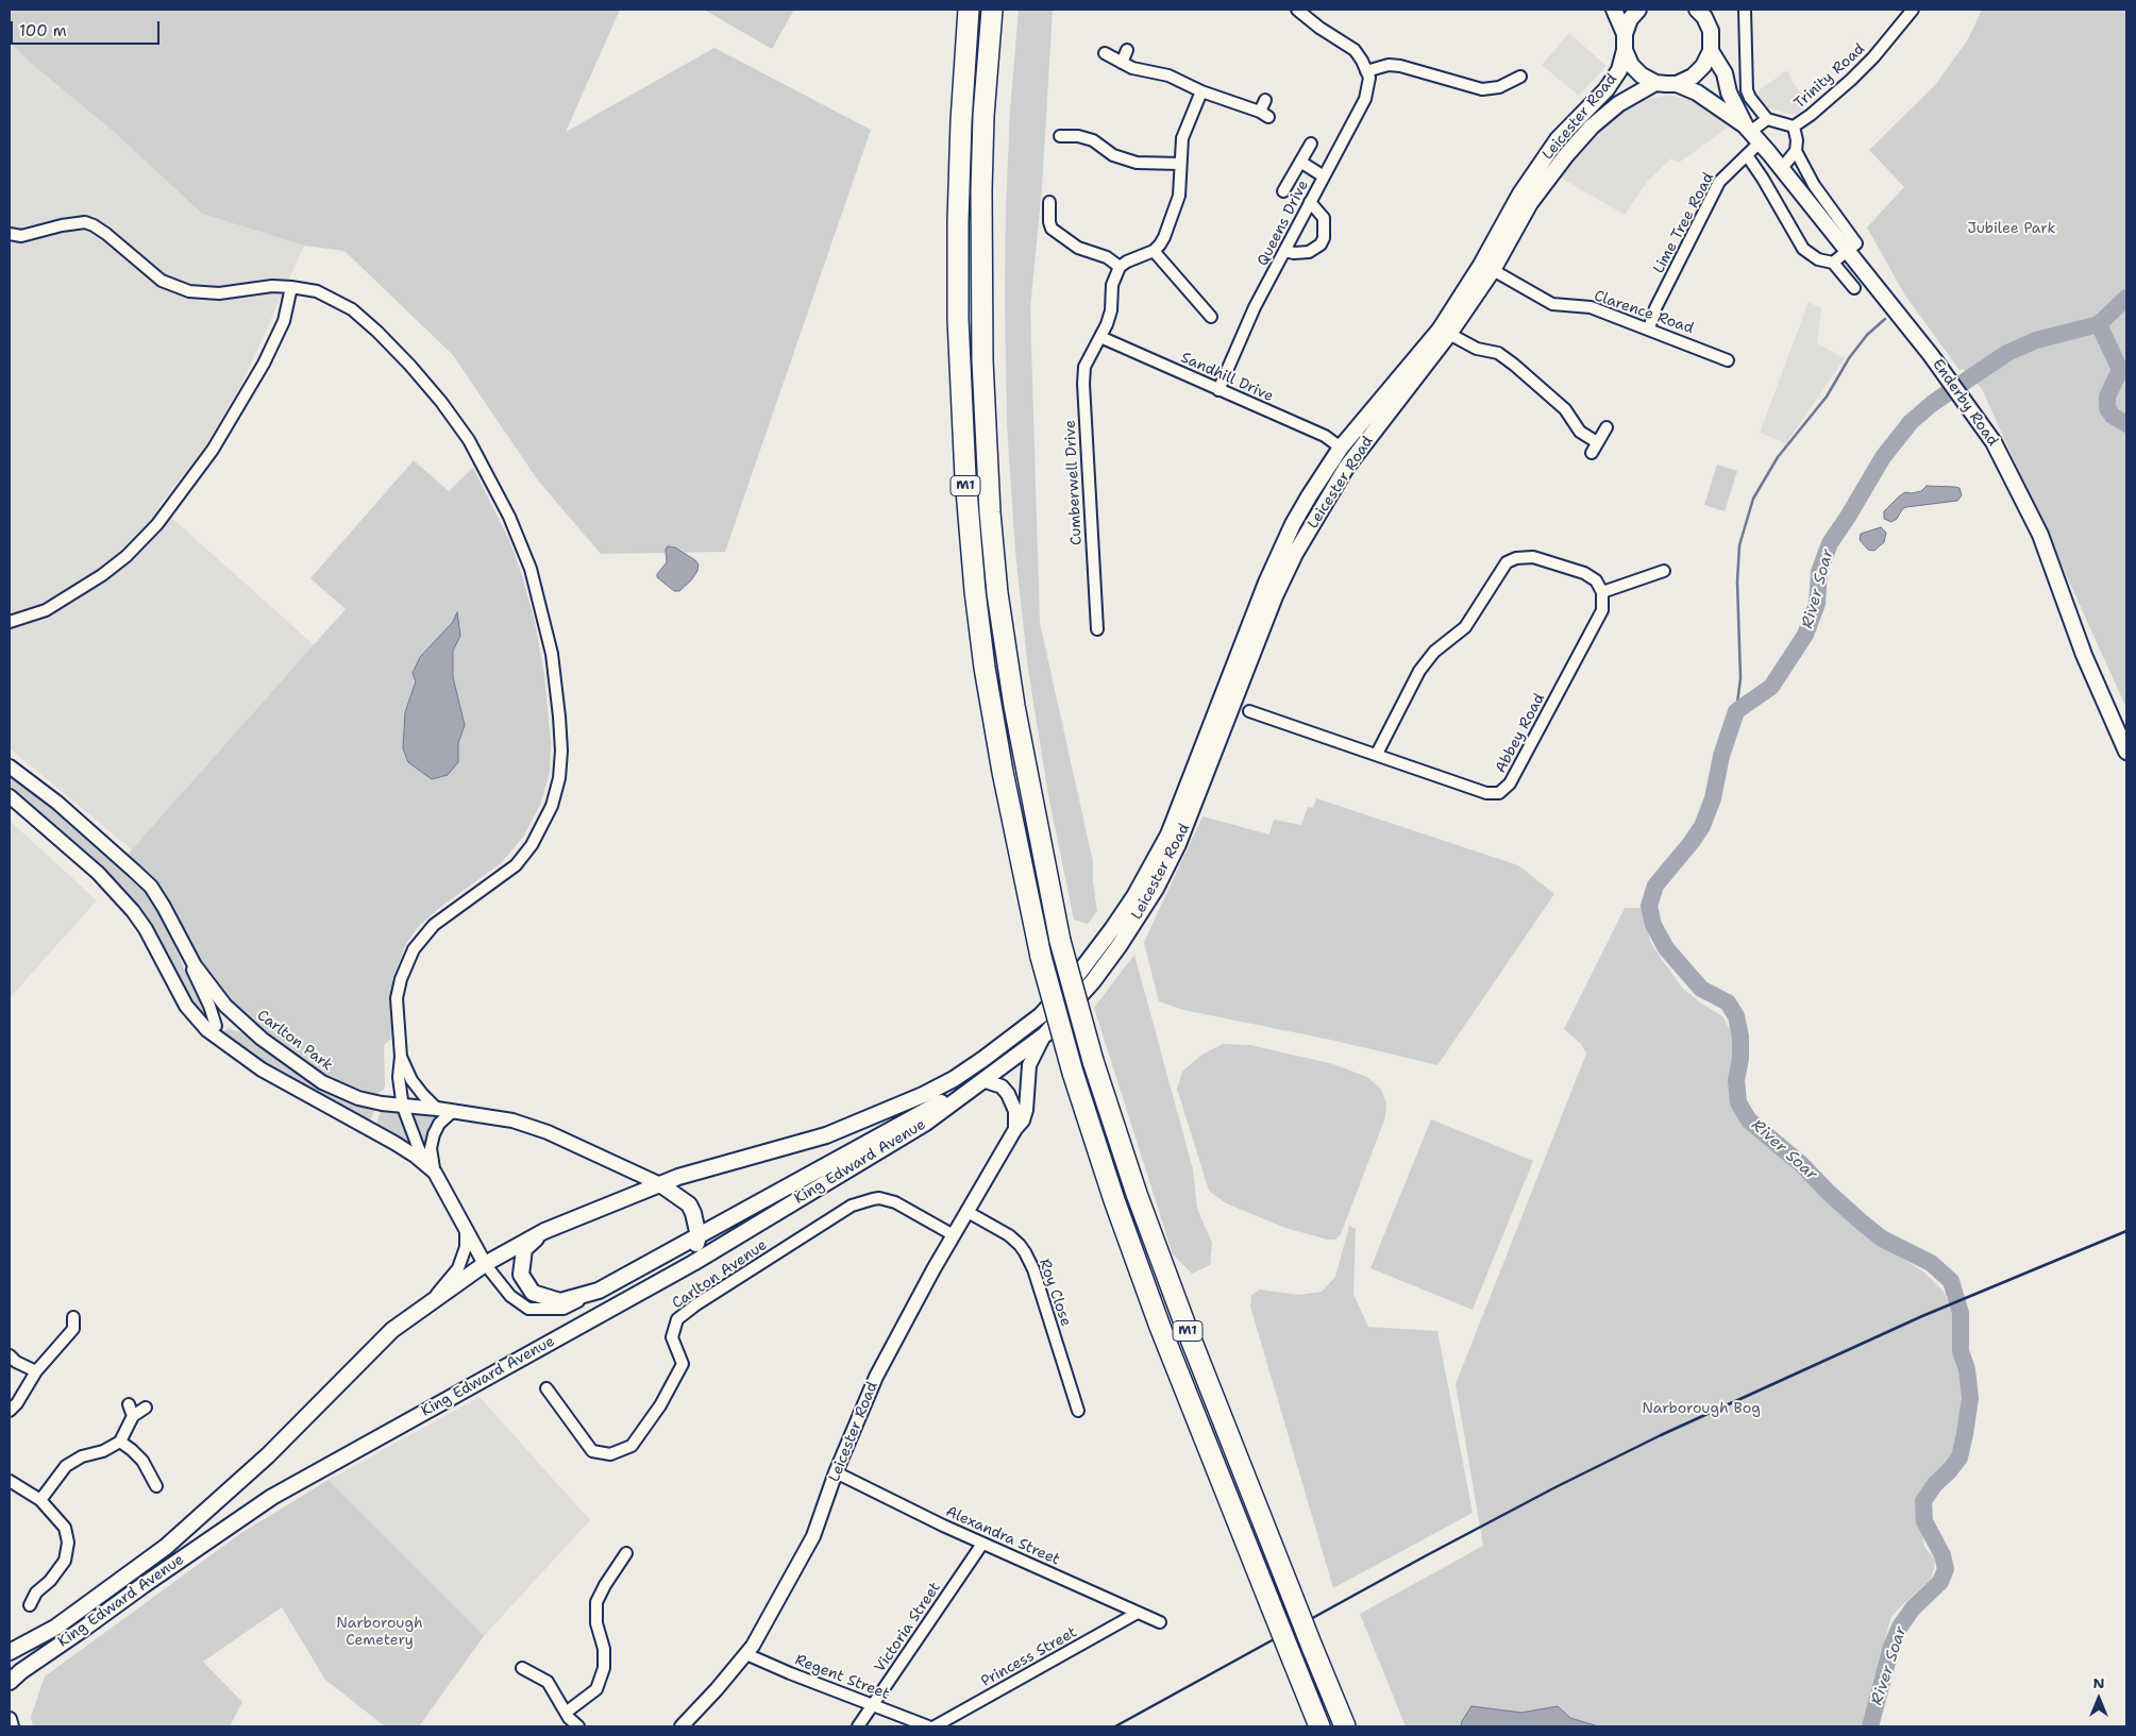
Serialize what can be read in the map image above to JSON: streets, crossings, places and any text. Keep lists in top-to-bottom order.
{
  "streets": {
    "highway": ["M1"],
    "main road": ["Leicester Road", "Enderby Road", "King Edward Avenue"],
    "street": [
      "Trinity Road",
      "Queens Drive",
      "Lime Tree Road",
      "Clarence Road",
      "Sandhill Drive",
      "Cumberwell Drive",
      "Abbey Road",
      "Carlton Park",
      "Carlton Avenue",
      "Roy Close",
      "Alexandra Street",
      "Victoria Street",
      "Princess Street",
      "Regent Street"
    ]
  },
  "crossings": [
    ["Leicester Road", "Clarence Road"],
    ["Leicester Road", "Sandhill Drive"],
    ["Leicester Road", "King Edward Avenue"],
    ["Leicester Road", "Carlton Avenue"],
    ["Leicester Road", "Roy Close"],
    ["Leicester Road", "Alexandra Street"],
    ["Leicester Road", "Regent Street"],
    ["Queens Drive", "Sandhill Drive"],
    ["Lime Tree Road", "Clarence Road"],
    ["Lime Tree Road", "Enderby Road"],
    ["Sandhill Drive", "Cumberwell Drive"],
    ["Carlton Park", "King Edward Avenue"],
    ["Alexandra Street", "Victoria Street"],
    ["Alexandra Street", "Princess Street"],
    ["Victoria Street", "Regent Street"]
  ],
  "water": ["River Soar"],
  "parks": ["Jubilee Park", "Narborough Bog", "Narborough Cemetery"],
  "scale_bar": "100 m",
  "north": "top"
}
